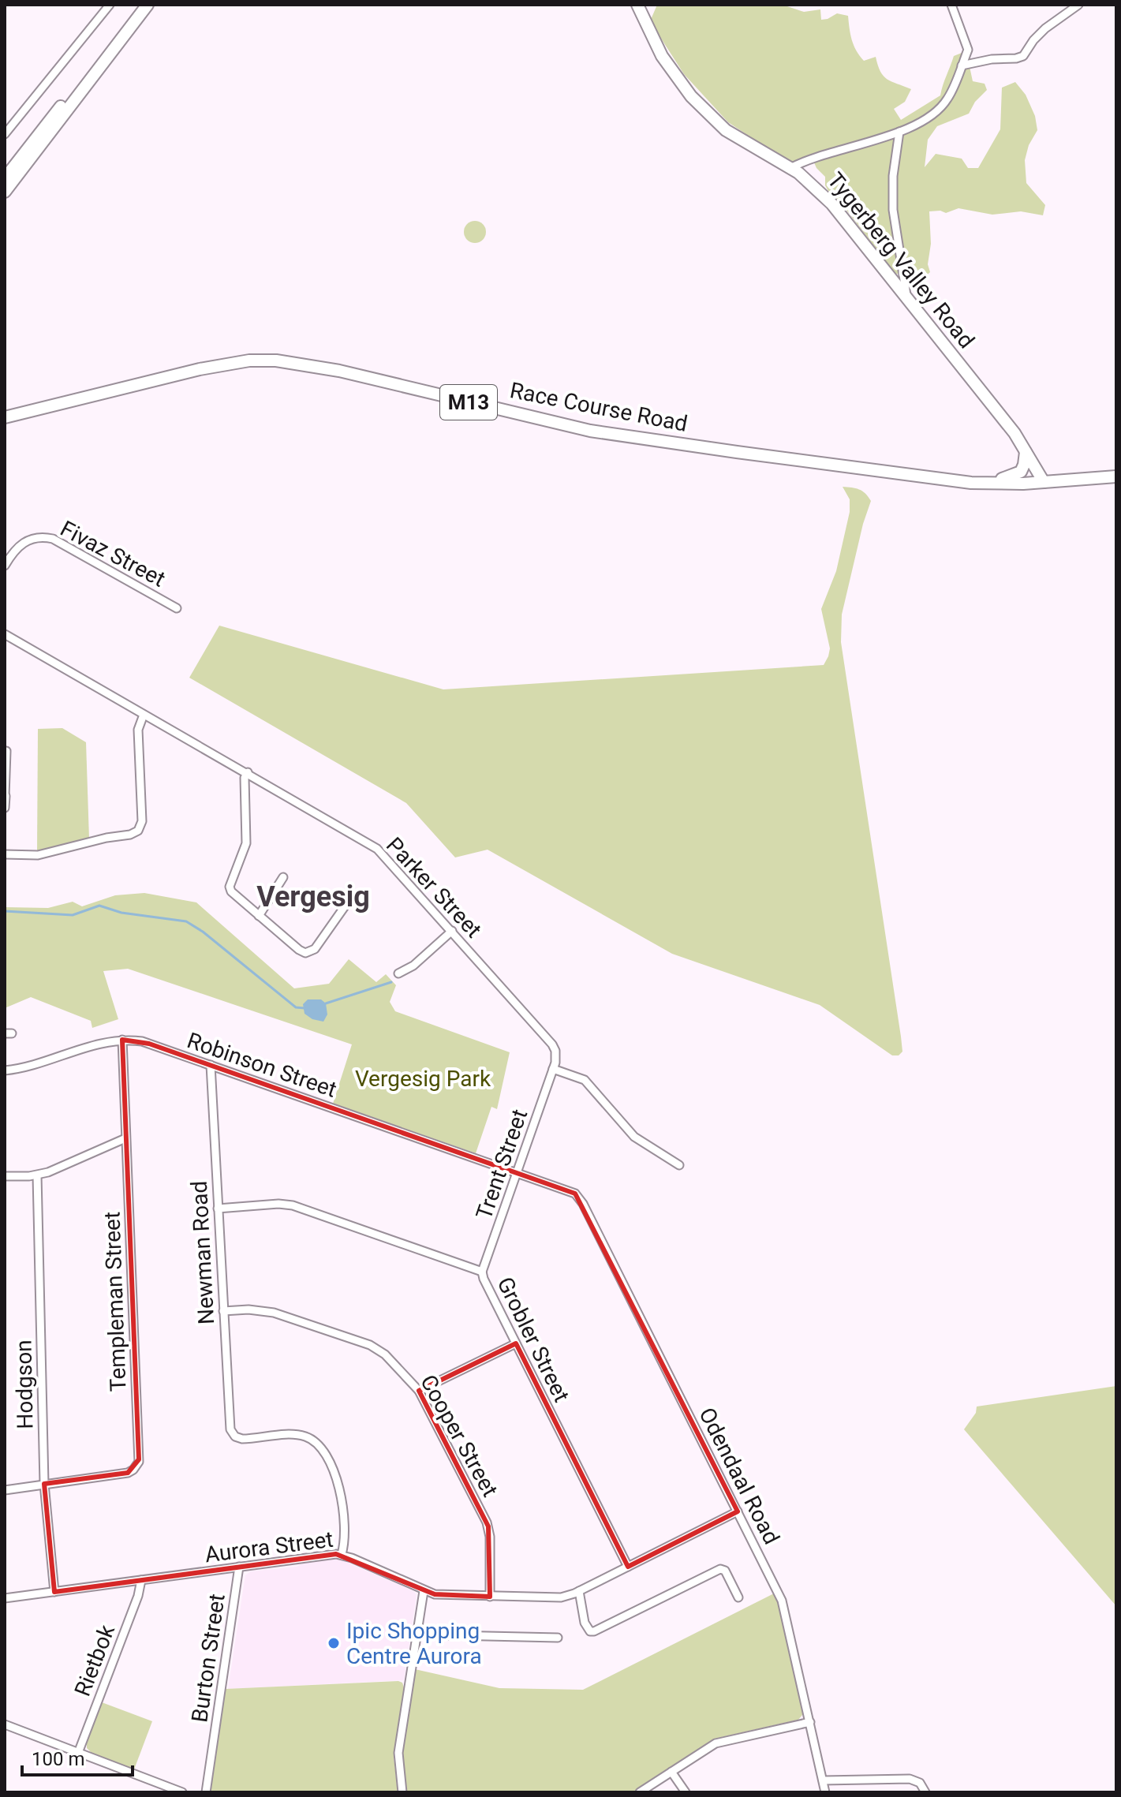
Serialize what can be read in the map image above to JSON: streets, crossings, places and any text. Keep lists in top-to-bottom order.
{
  "streets": {
    "main road": ["Tygerberg Valley Road", "M13", "Race Course Road"],
    "street": [
      "Fivaz Street",
      "Parker Street",
      "Robinson Street",
      "Trent Street",
      "Newman Road",
      "Templeman Street",
      "Grobler Street",
      "Hodgson",
      "Cooper Street",
      "Odendaal Road",
      "Aurora Street",
      "Burton Street",
      "Rietbok"
    ]
  },
  "crossings": [
    ["Tygerberg Valley Road", "M13"],
    ["Tygerberg Valley Road", "Race Course Road"],
    ["M13", "Race Course Road"],
    ["Parker Street", "Trent Street"],
    ["Robinson Street", "Trent Street"],
    ["Robinson Street", "Newman Road"],
    ["Robinson Street", "Templeman Street"],
    ["Robinson Street", "Odendaal Road"],
    ["Trent Street", "Grobler Street"],
    ["Newman Road", "Grobler Street"],
    ["Newman Road", "Cooper Street"],
    ["Newman Road", "Aurora Street"],
    ["Templeman Street", "Hodgson"],
    ["Grobler Street", "Aurora Street"],
    ["Hodgson", "Aurora Street"],
    ["Cooper Street", "Aurora Street"],
    ["Odendaal Road", "Aurora Street"],
    ["Aurora Street", "Burton Street"],
    ["Aurora Street", "Rietbok"]
  ],
  "districts": ["Vergesig"],
  "parks": ["Vergesig Park"],
  "places": ["Ipic Shopping Centre Aurora"],
  "scale_bar": "100 m"
}
